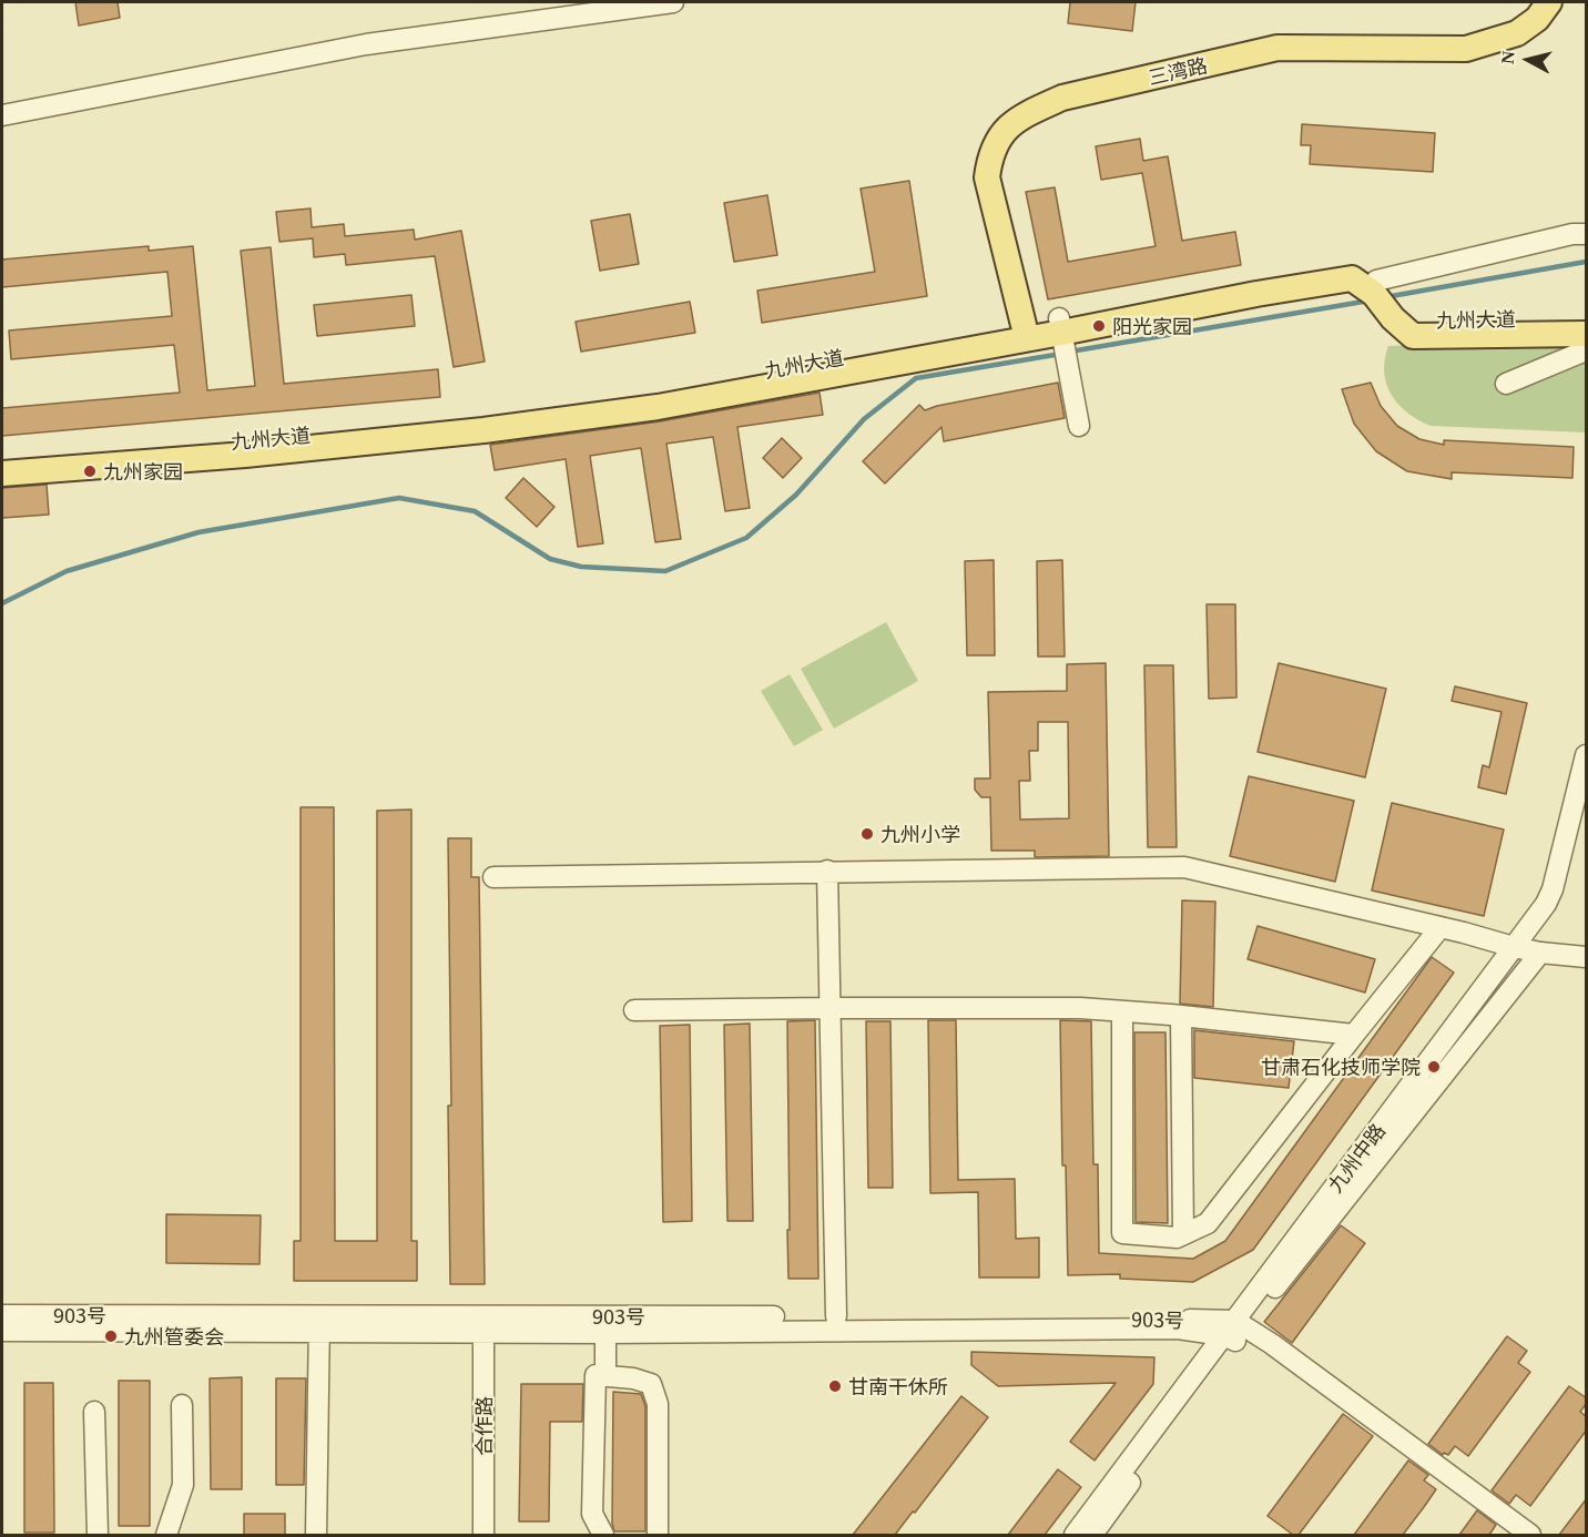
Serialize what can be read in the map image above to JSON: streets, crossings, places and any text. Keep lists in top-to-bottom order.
{
  "streets": {
    "main road": ["三湾路", "九州大道"],
    "street": ["九州中路", "903号", "合作路"]
  },
  "crossings": [
    ["三湾路", "九州大道"],
    ["九州中路", "903号"],
    ["903号", "合作路"]
  ],
  "places": [
    "阳光家园",
    "九州家园",
    "九州小学",
    "甘肃石化技师学院",
    "九州管委会",
    "甘南干休所"
  ],
  "north": "left"
}
